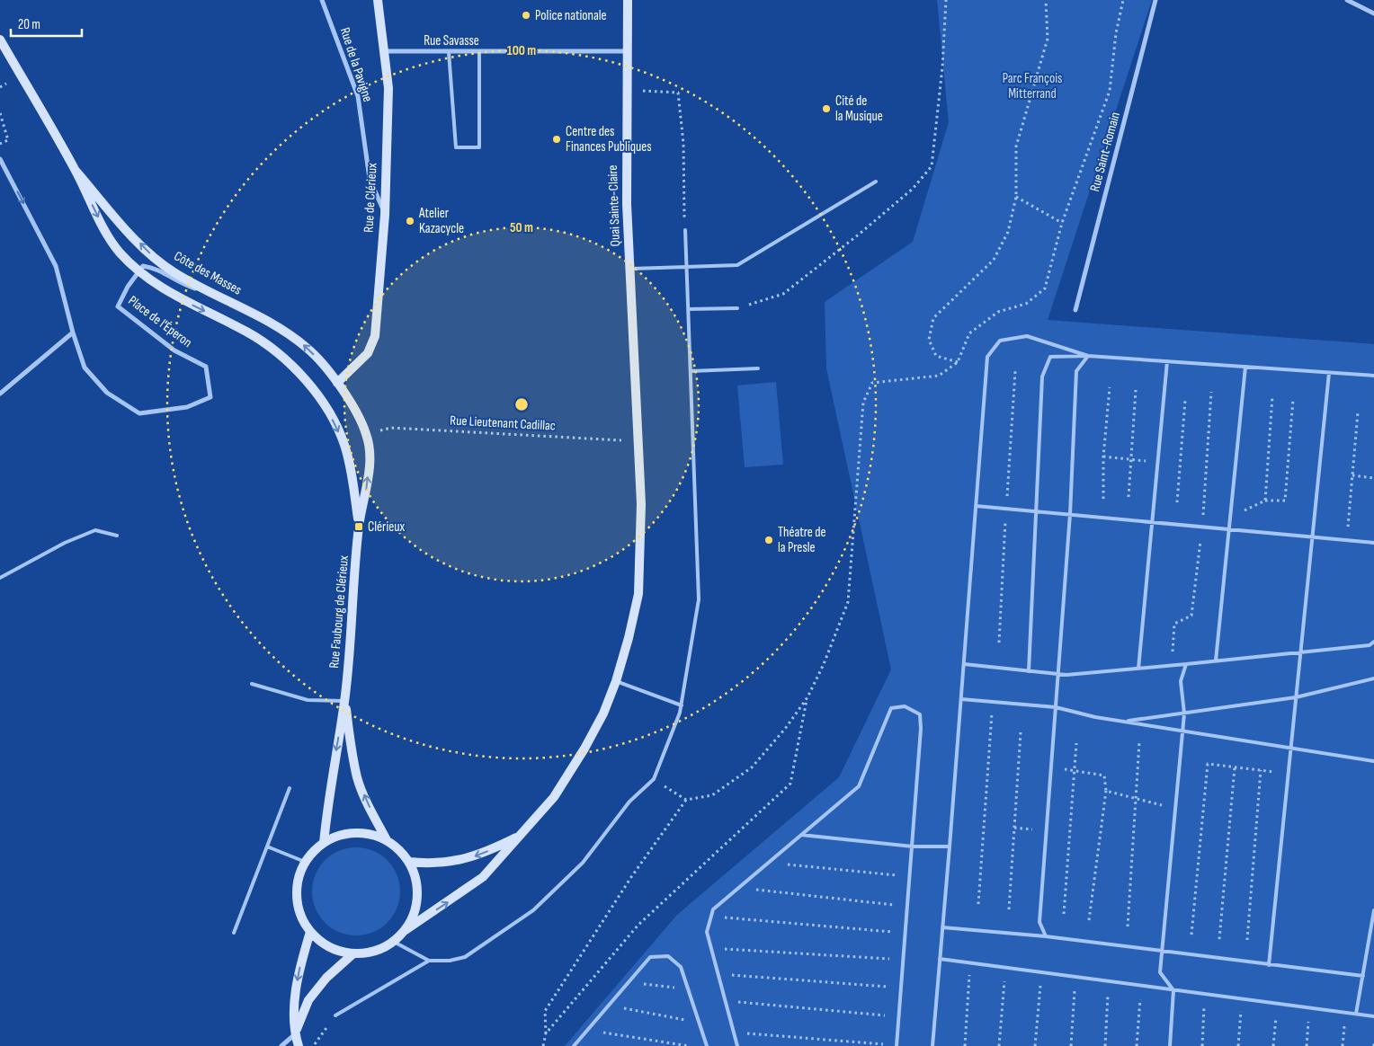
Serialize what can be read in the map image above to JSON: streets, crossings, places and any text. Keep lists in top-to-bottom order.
{
  "streets": {
    "main road": [
      "Rue de Clérieux",
      "Quai Sainte-Claire",
      "Côte des Masses",
      "Rue Faubourg de Clérieux"
    ],
    "street": [
      "Rue Savasse",
      "Rue de la Pavigne",
      "Rue Saint-Romain",
      "Place de l'Éperon"
    ],
    "path": ["Rue Lieutenant Cadillac"]
  },
  "crossings": [
    ["Rue Savasse", "Rue de Clérieux"],
    ["Rue Savasse", "Quai Sainte-Claire"],
    ["Rue de la Pavigne", "Rue de Clérieux"],
    ["Rue de Clérieux", "Côte des Masses"],
    ["Rue de Clérieux", "Rue Faubourg de Clérieux"],
    ["Quai Sainte-Claire", "Rue Lieutenant Cadillac"],
    ["Quai Sainte-Claire", "Rue Faubourg de Clérieux"],
    ["Côte des Masses", "Place de l'Éperon"],
    ["Côte des Masses", "Rue Faubourg de Clérieux"],
    ["Rue Lieutenant Cadillac", "Rue Faubourg de Clérieux"]
  ],
  "parks": ["Parc François Mitterrand"],
  "places": {
    "other": [
      "Police nationale",
      "Cité de la Musique",
      "Centre des Finances Publiques",
      "Atelier Kazacycle",
      "Théatre de la Presle"
    ],
    "transit": ["Clérieux"]
  },
  "scale_bar": "20 m",
  "rings": ["100 m", "50 m"]
}
